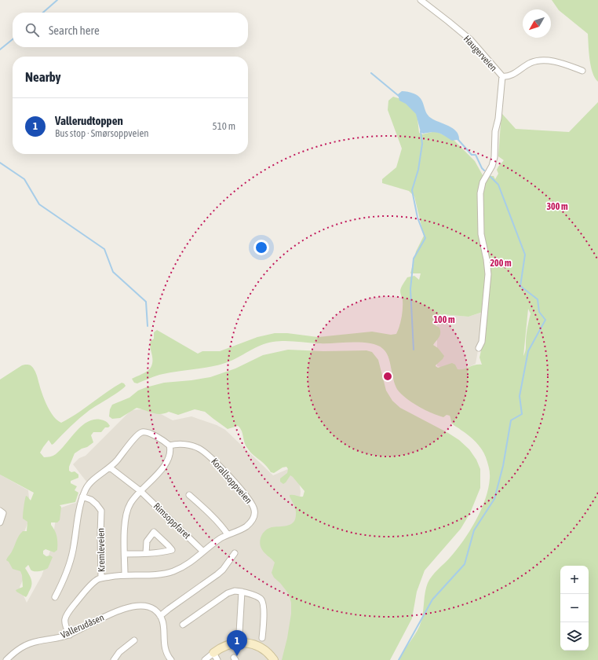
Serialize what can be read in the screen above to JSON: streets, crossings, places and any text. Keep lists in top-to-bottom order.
{
  "streets": {
    "street": [
      "Haugerveien",
      "Korallsoppveien",
      "Rimsoppfaret",
      "Kremleveien",
      "Vallerudåsen"
    ]
  },
  "crossings": [
    ["Korallsoppveien", "Rimsoppfaret"],
    ["Korallsoppveien", "Kremleveien"],
    ["Kremleveien", "Vallerudåsen"]
  ],
  "north": "bottom left",
  "page": {
    "search": "Search here",
    "heading": "Nearby",
    "list": [
      {
        "mark": "1",
        "name": "Vallerudtoppen",
        "note": "Bus stop · Smørsoppveien",
        "value": "510 m"
      }
    ],
    "map_buttons": ["+", "−"],
    "pins": "1"
  },
  "rings": ["300 m", "200 m", "100 m"]
}
